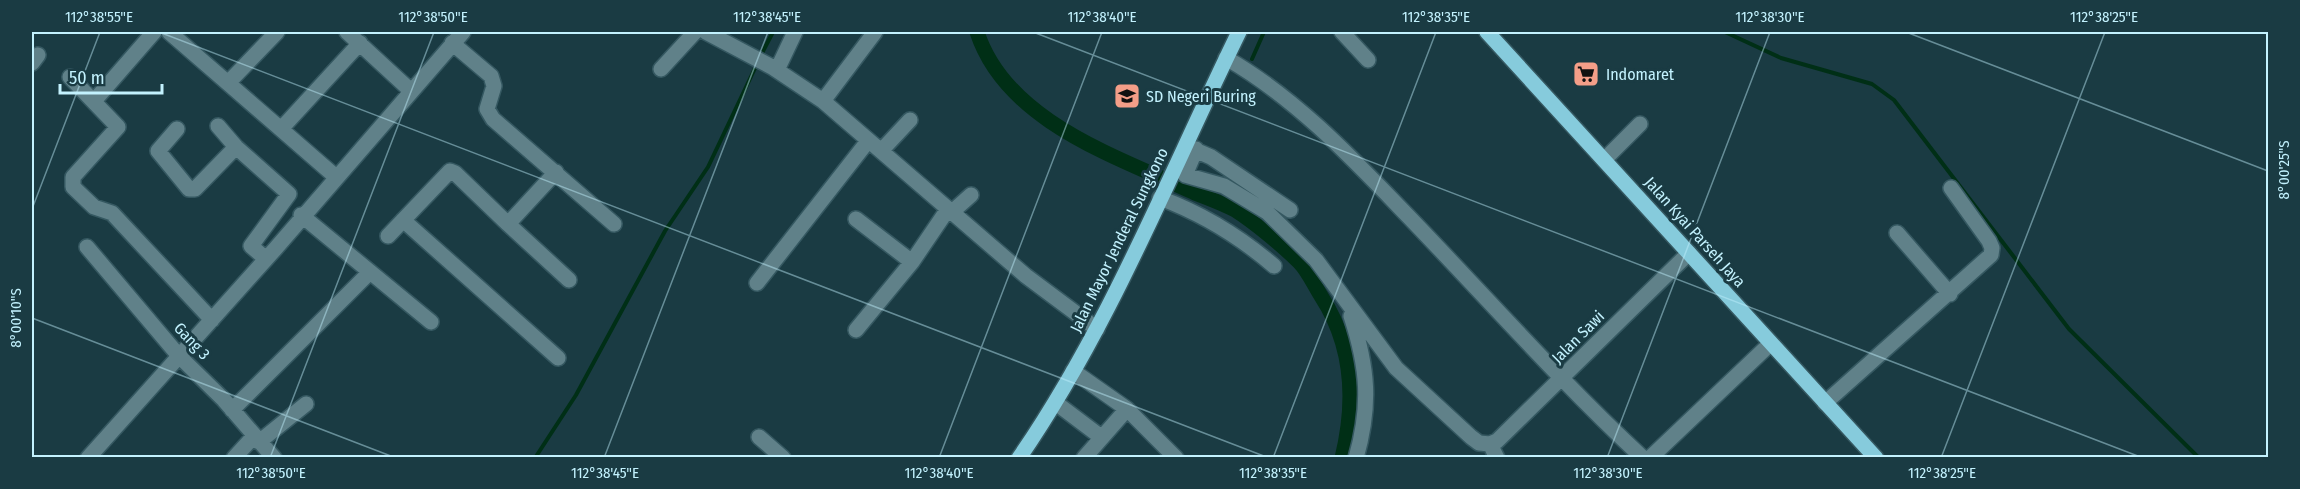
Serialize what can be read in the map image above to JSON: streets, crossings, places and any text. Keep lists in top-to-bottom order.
{
  "streets": {
    "main road": ["Jalan Kyai Parseh Jaya", "Jalan Mayor Jenderal Sungkono"],
    "street": ["Jalan Sawi", "Gang 3"]
  },
  "crossings": [
    ["Jalan Kyai Parseh Jaya", "Jalan Sawi"]
  ],
  "places": {
    "supermarket": ["Indomaret"],
    "school or university": ["SD Negeri Buring"]
  },
  "scale_bar": "50 m",
  "coordinates": [
    "112°38'55\"E",
    "112°38'50\"E",
    "112°38'45\"E",
    "112°38'40\"E",
    "112°38'35\"E",
    "112°38'30\"E",
    "112°38'25\"E",
    "8°00'25\"S",
    "8°00'10\"S"
  ]
}
